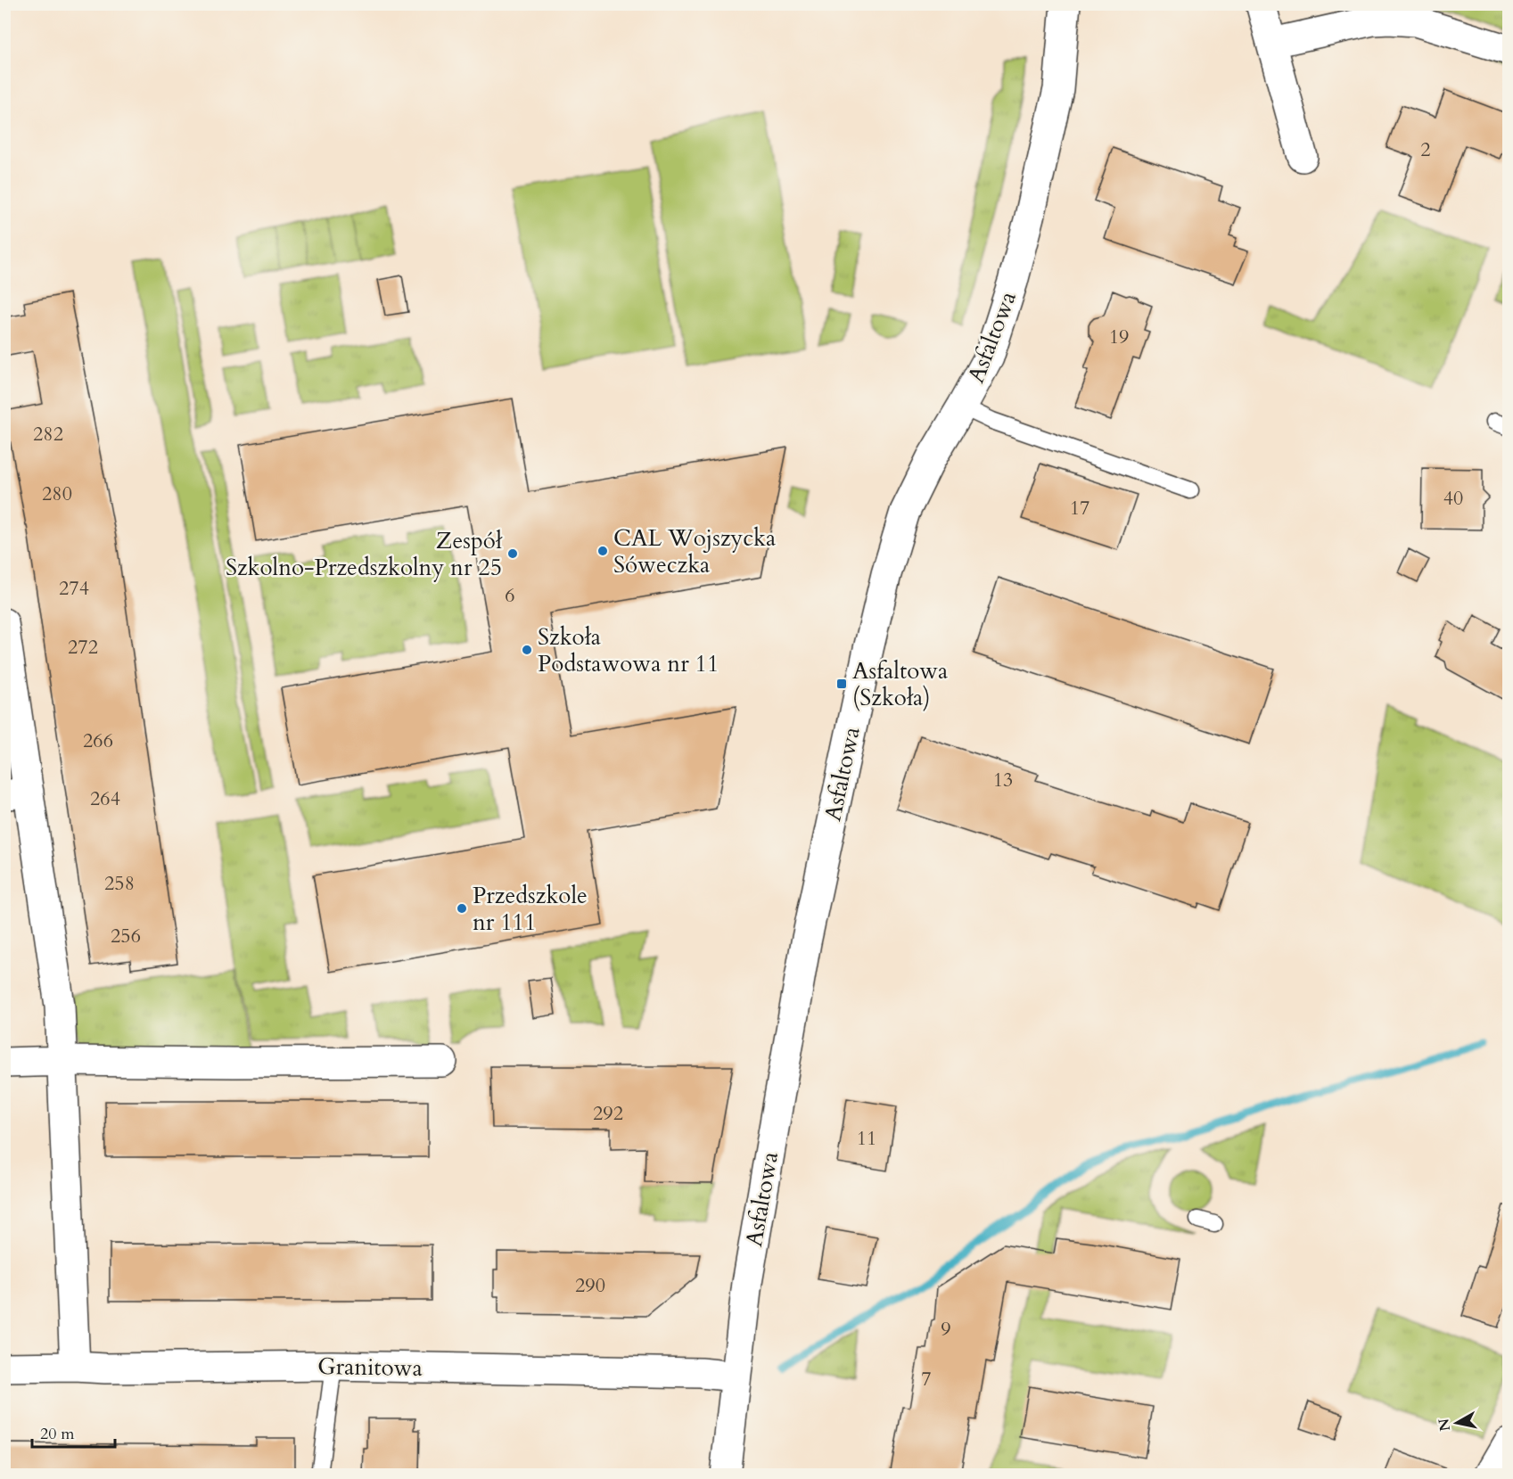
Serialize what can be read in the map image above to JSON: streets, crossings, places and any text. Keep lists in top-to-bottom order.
{
  "streets": {
    "street": ["Asfaltowa", "Granitowa"]
  },
  "crossings": [
    ["Asfaltowa", "Granitowa"]
  ],
  "places": {
    "other": [
      "CAL Wojszycka Sóweczka",
      "Zespół Szkolno-Przedszkolny nr 25",
      "Szkoła Podstawowa nr 11",
      "Przedszkole nr 111"
    ],
    "transit": ["Asfaltowa (Szkoła)"]
  },
  "house_numbers": [
    "2",
    "19",
    "282",
    "280",
    "40",
    "17",
    "274",
    "6",
    "272",
    "266",
    "13",
    "264",
    "258",
    "256",
    "292",
    "11",
    "290",
    "9",
    "7"
  ],
  "scale_bar": "20 m",
  "north": "left"
}
